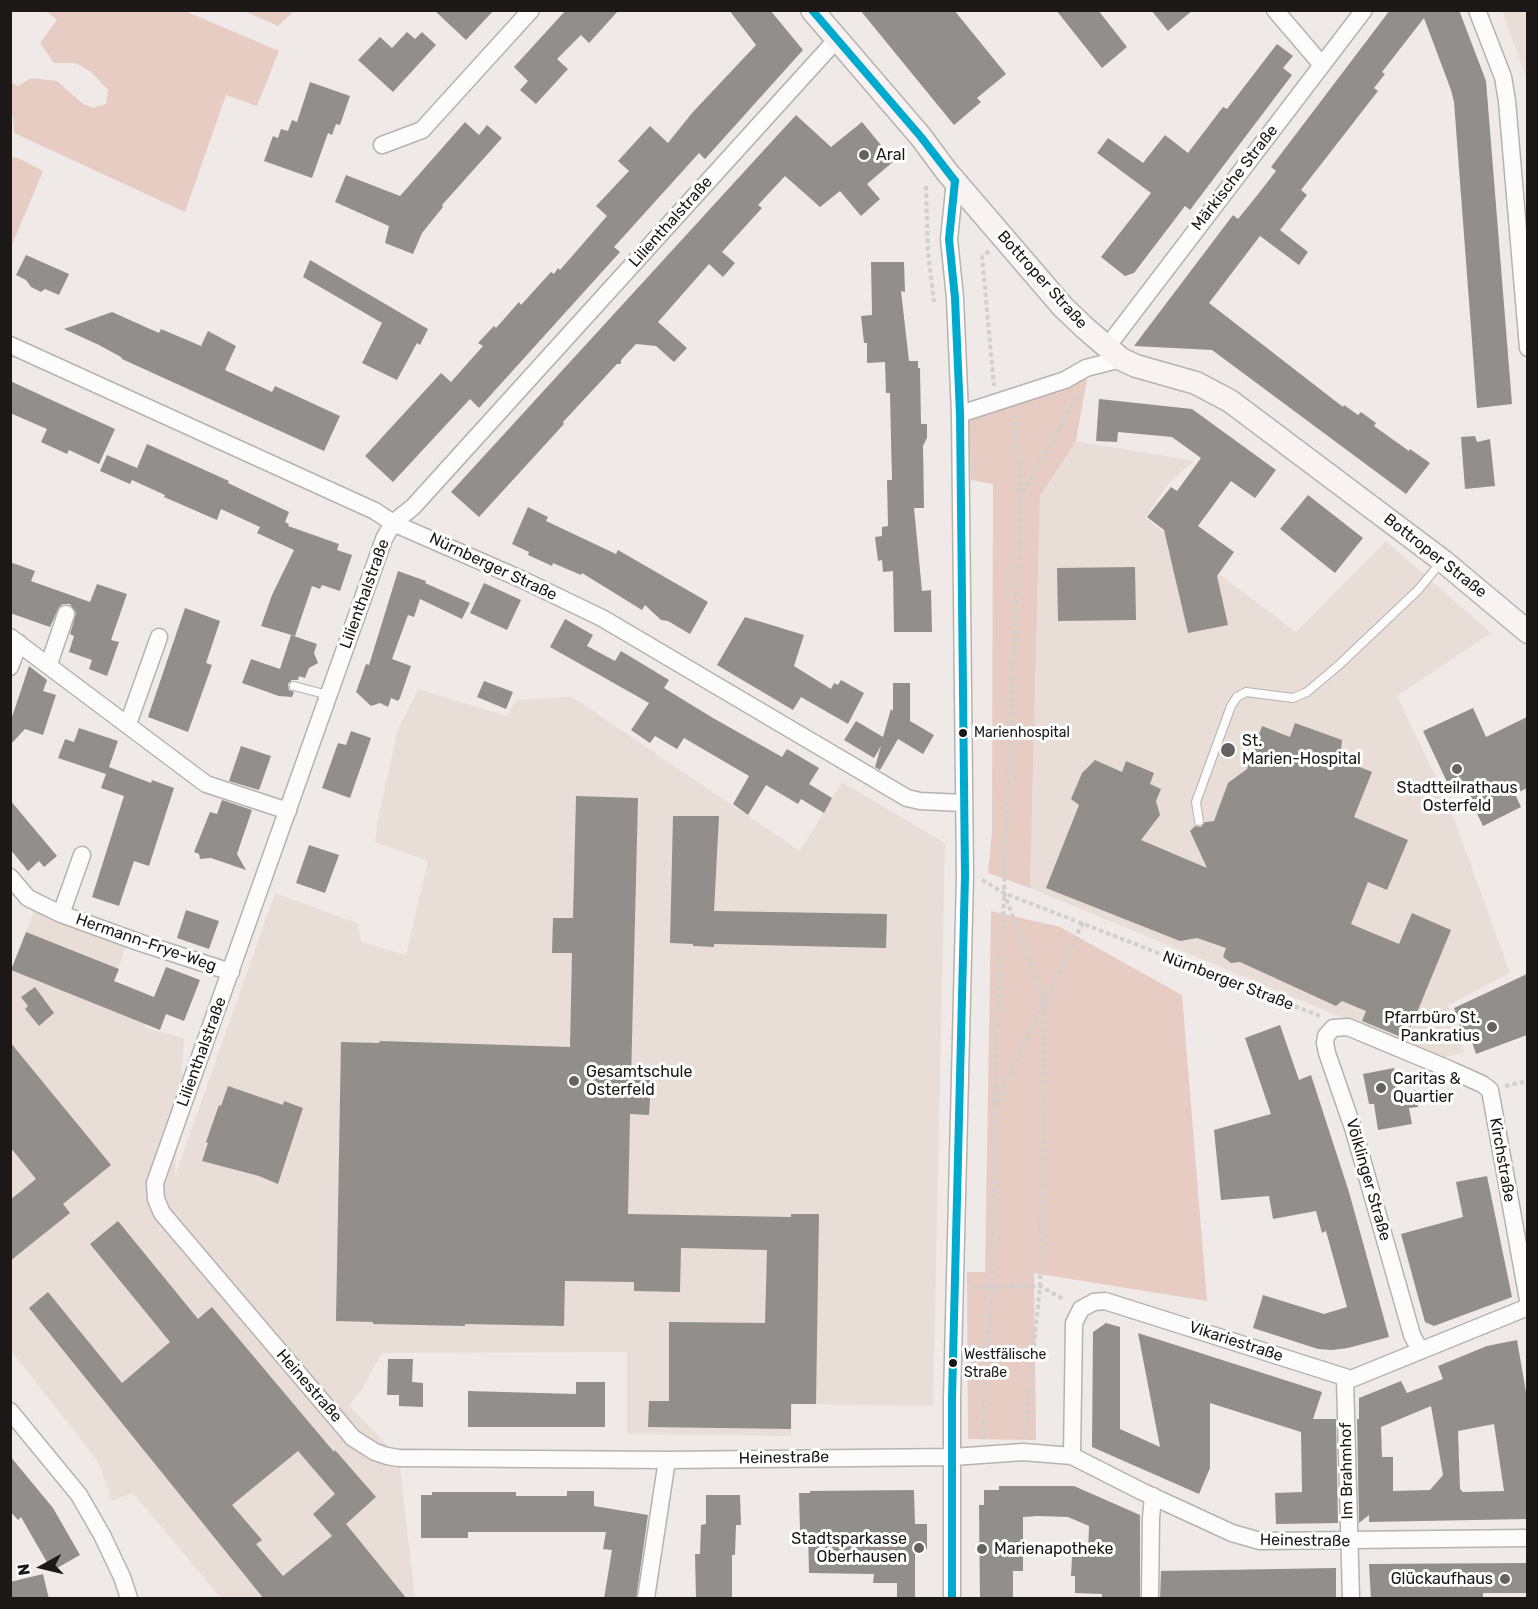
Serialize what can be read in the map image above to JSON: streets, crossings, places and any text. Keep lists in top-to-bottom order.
{
  "streets": {
    "main road": ["Bottroper Straße"],
    "street": [
      "Märkische Straße",
      "Lilienthalstraße",
      "Nürnberger Straße",
      "Hermann-Frye-Weg",
      "Kirchstraße",
      "Völklinger Straße",
      "Vikariestraße",
      "Heinestraße",
      "Im Brahmhof"
    ]
  },
  "crossings": [
    ["Märkische Straße", "Bottroper Straße"],
    ["Lilienthalstraße", "Bottroper Straße"],
    ["Lilienthalstraße", "Nürnberger Straße"],
    ["Lilienthalstraße", "Hermann-Frye-Weg"],
    ["Lilienthalstraße", "Heinestraße"],
    ["Nürnberger Straße", "Kirchstraße"],
    ["Nürnberger Straße", "Völklinger Straße"],
    ["Kirchstraße", "Völklinger Straße"],
    ["Vikariestraße", "Im Brahmhof"],
    ["Heinestraße", "Im Brahmhof"]
  ],
  "places": [
    "Aral",
    "Marienhospital",
    "St. Marien-Hospital",
    "Stadtteilrathaus Osterfeld",
    "Pfarrbüro St. Pankratius",
    "Gesamtschule Osterfeld",
    "Caritas & Quartier",
    "Westfälische Straße",
    "Stadtsparkasse Oberhausen",
    "Marienapotheke",
    "Glückaufhaus"
  ],
  "north": "left"
}
